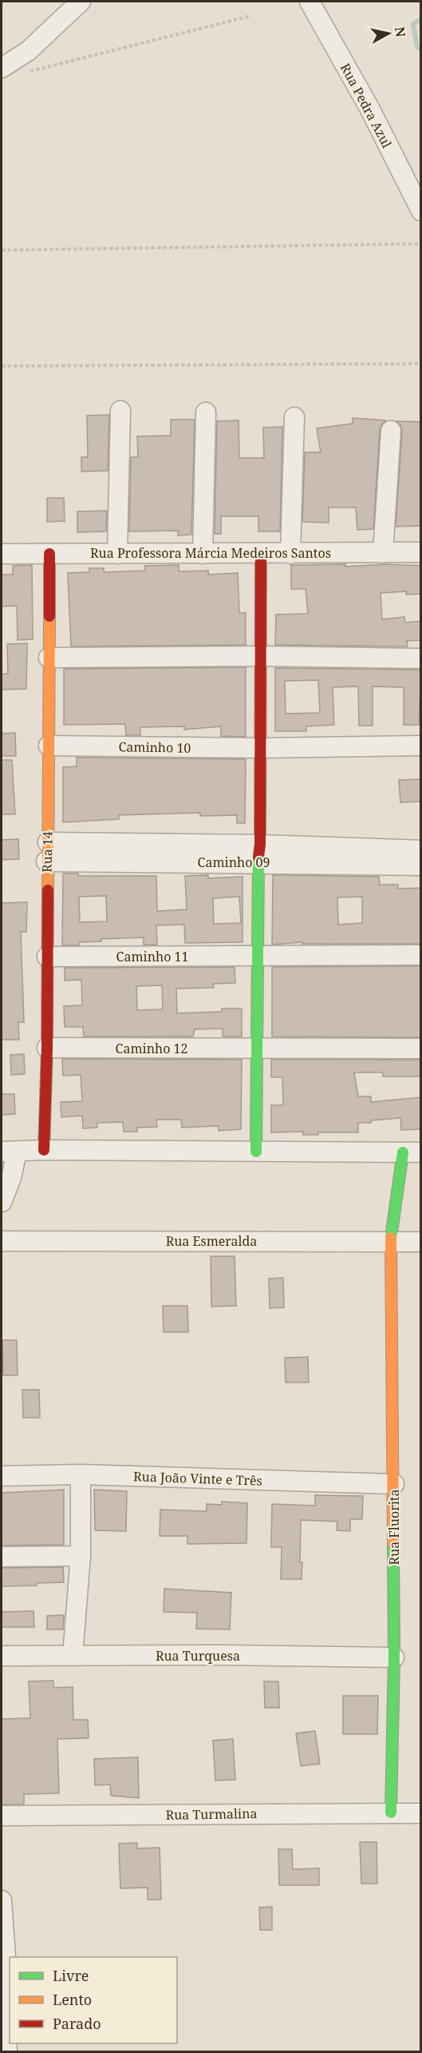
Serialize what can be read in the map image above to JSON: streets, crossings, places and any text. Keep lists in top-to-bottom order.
{
  "streets": {
    "street": [
      "Rua Pedra Azul",
      "Rua Professora Márcia Medeiros Santos",
      "Caminho 10",
      "Rua 14",
      "Caminho 09",
      "Caminho 11",
      "Caminho 12",
      "Rua Esmeralda",
      "Rua João Vinte e Três",
      "Rua Fluorita",
      "Rua Turquesa",
      "Rua Turmalina"
    ]
  },
  "crossings": [
    ["Rua Professora Márcia Medeiros Santos", "Rua 14"],
    ["Caminho 10", "Rua 14"],
    ["Rua 14", "Caminho 09"],
    ["Rua 14", "Caminho 11"],
    ["Rua 14", "Caminho 12"],
    ["Rua Esmeralda", "Rua Fluorita"],
    ["Rua João Vinte e Três", "Rua Fluorita"],
    ["Rua Fluorita", "Rua Turquesa"],
    ["Rua Fluorita", "Rua Turmalina"]
  ],
  "legend": ["Livre", "Lento", "Parado"],
  "north": "right"
}
